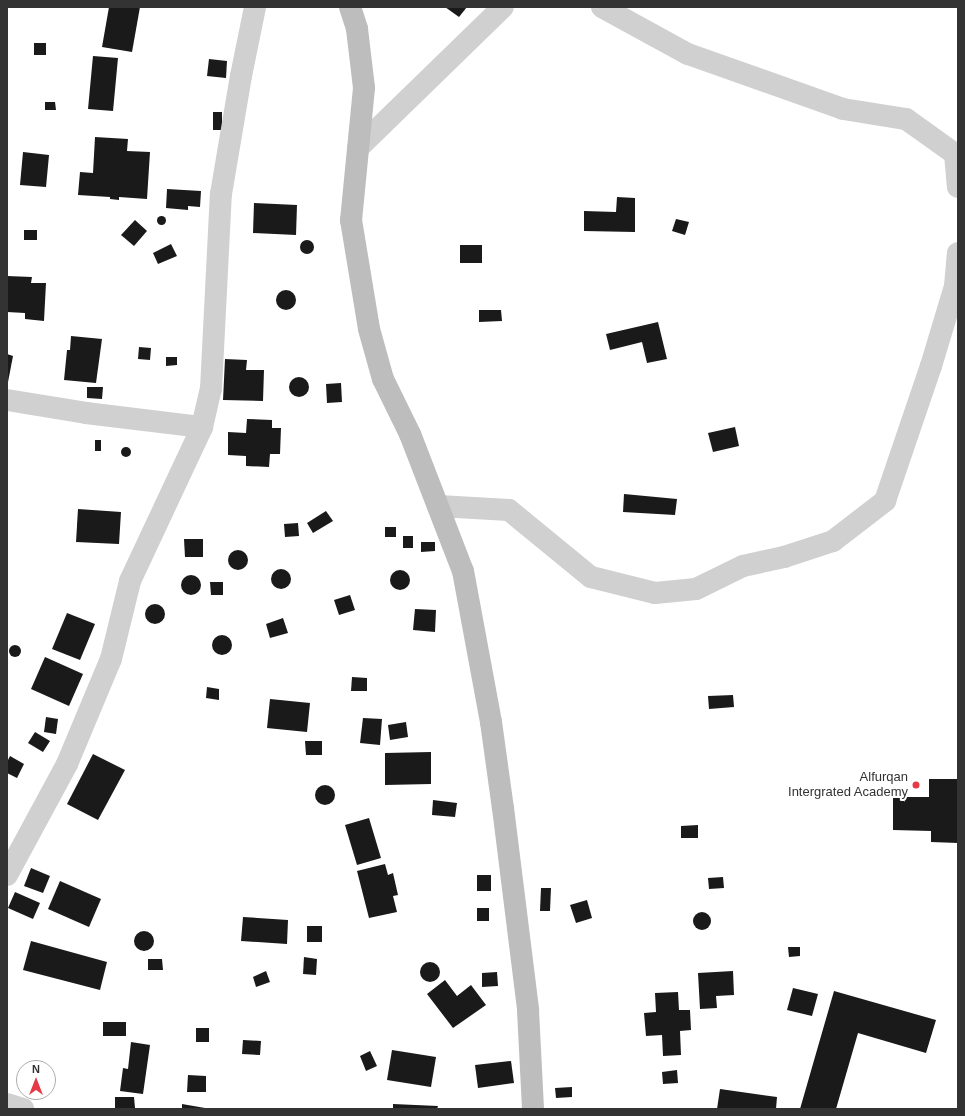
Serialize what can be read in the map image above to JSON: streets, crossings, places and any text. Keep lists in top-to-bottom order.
{
  "places": ["Alfurqan Intergrated Academy"],
  "north": "top"
}
